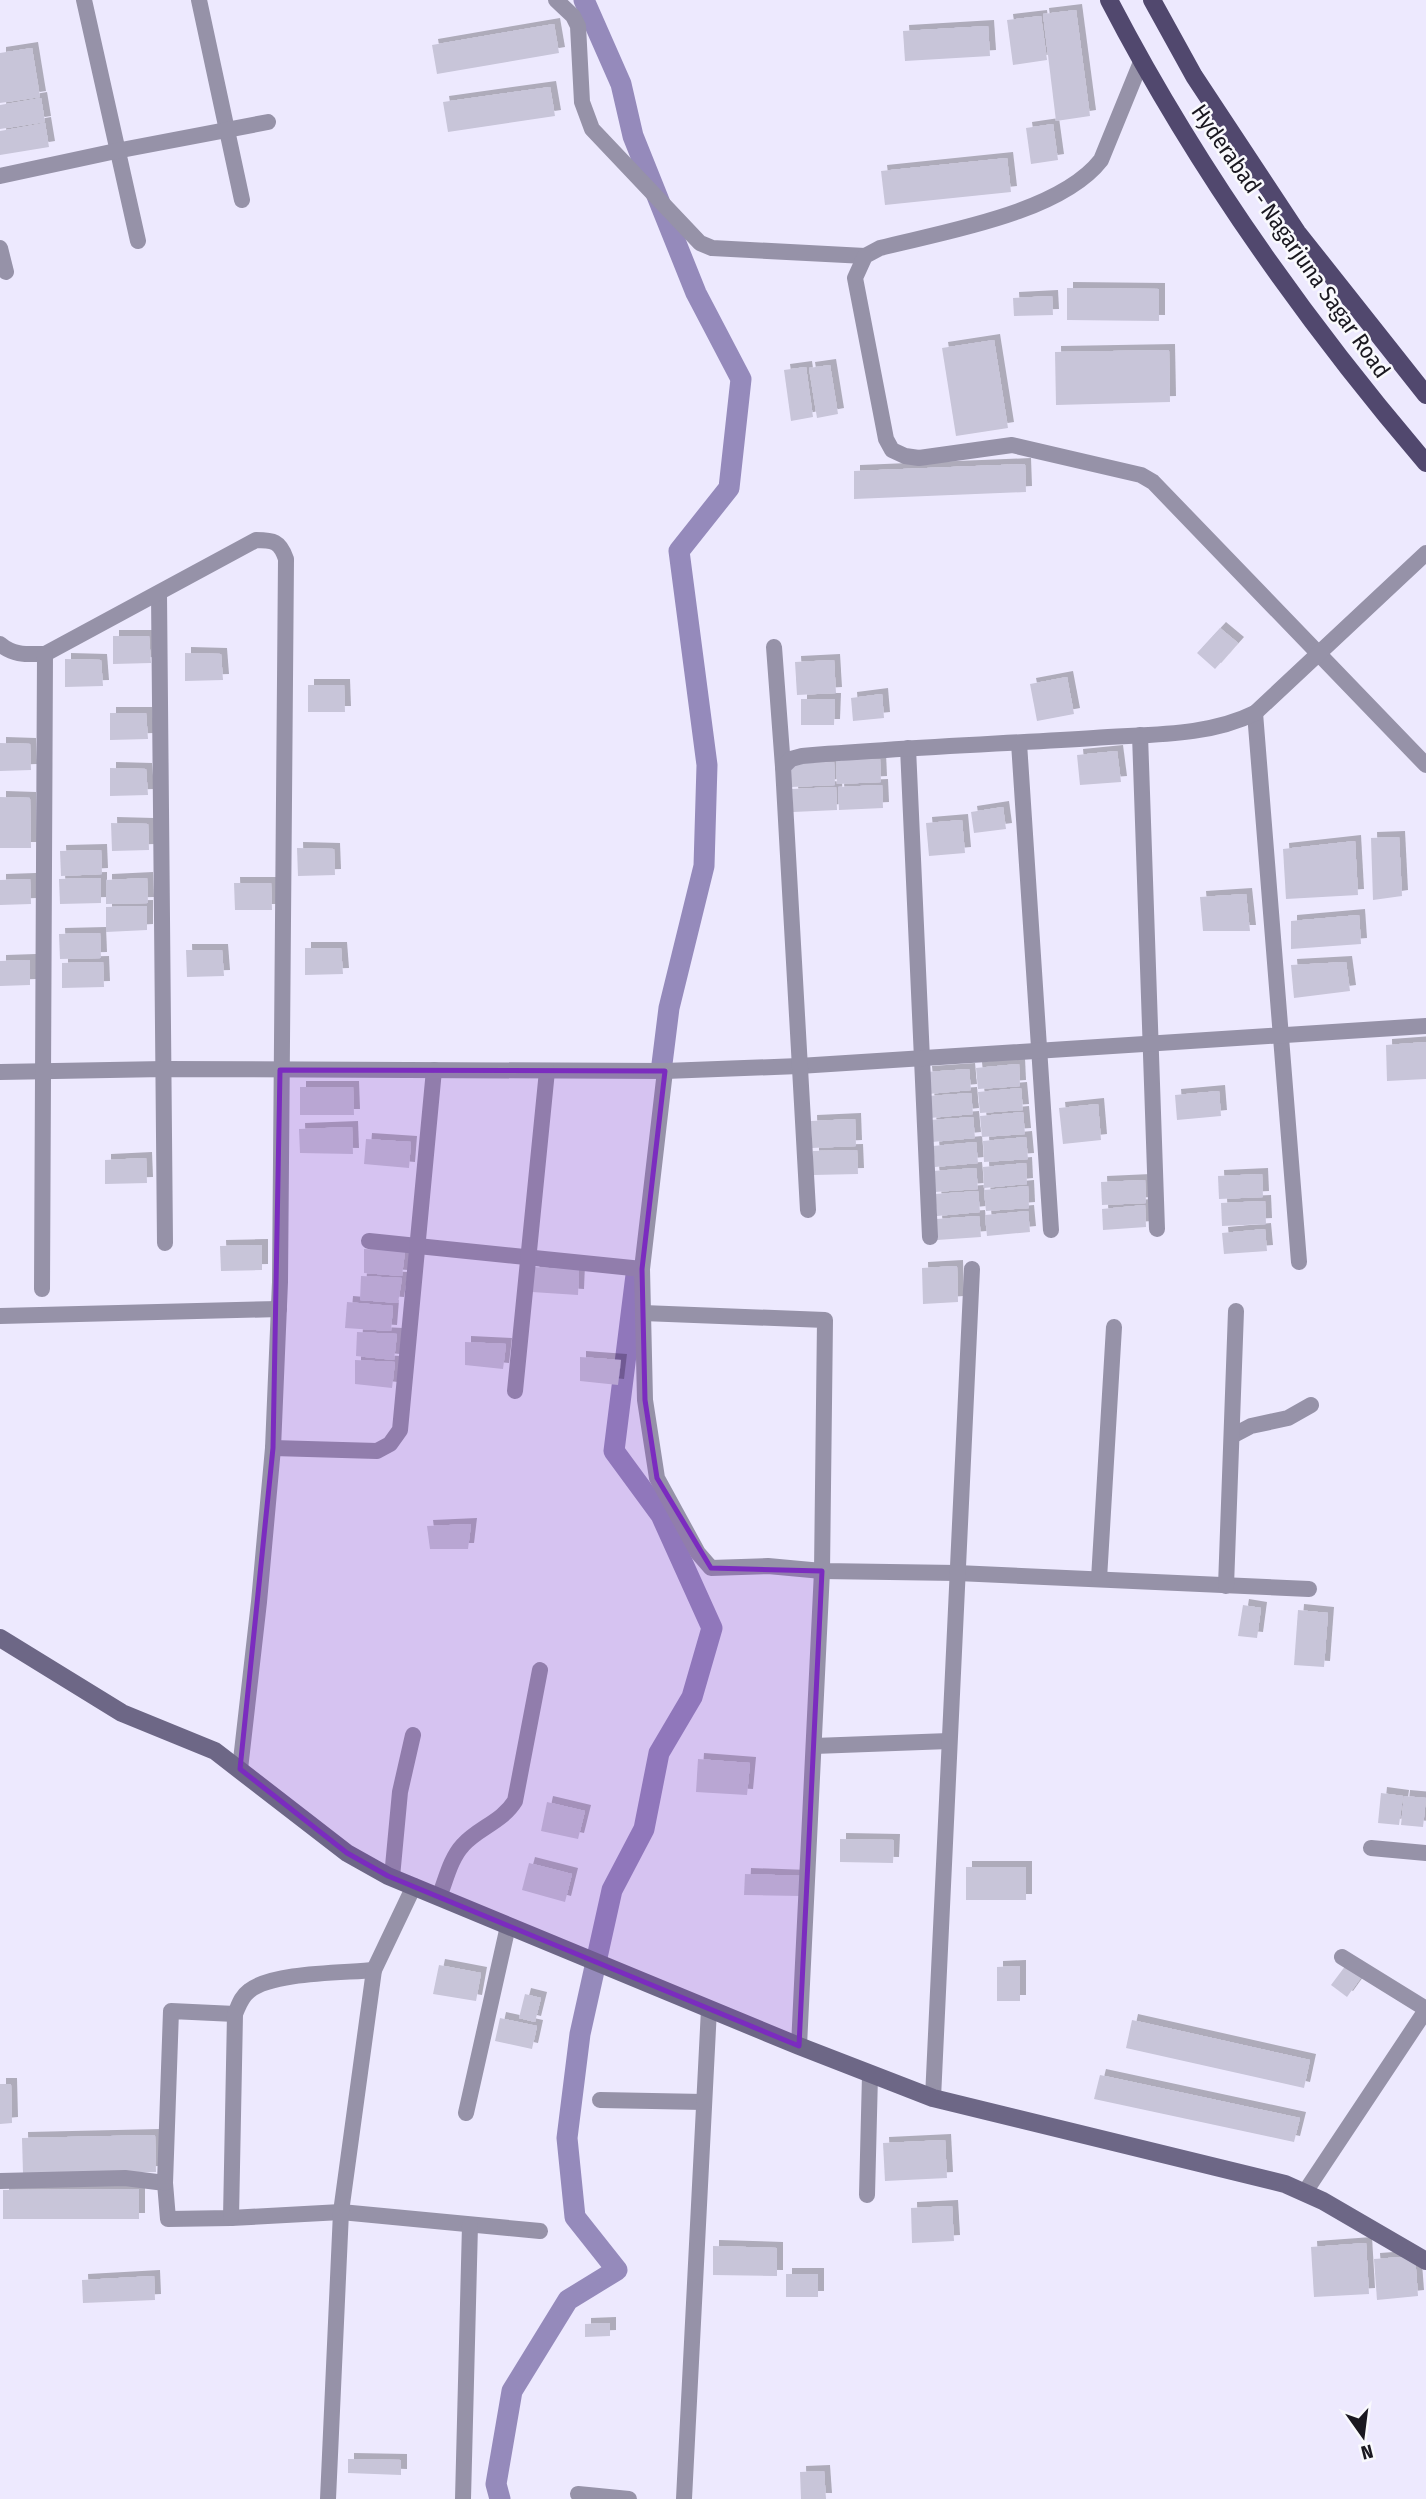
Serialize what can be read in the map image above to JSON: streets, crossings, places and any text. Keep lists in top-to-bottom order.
{
  "streets": {
    "main road": ["Hyderabad - Nagarjuna Sagar Road"]
  },
  "north": "bottom"
}
